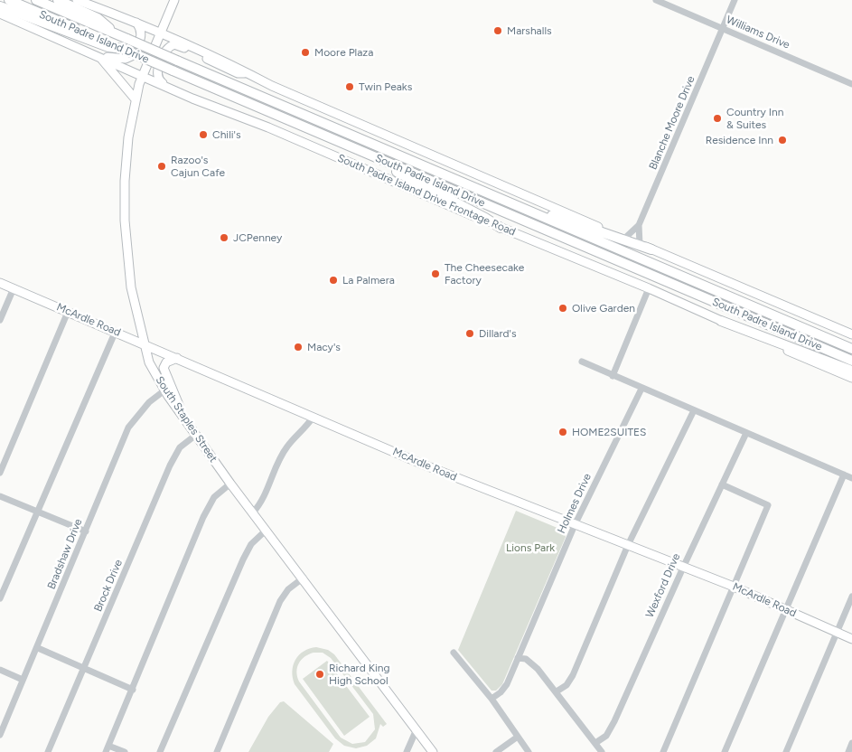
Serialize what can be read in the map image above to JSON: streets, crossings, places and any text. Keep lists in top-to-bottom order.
{
  "streets": {
    "highway": ["South Padre Island Drive"],
    "main road": ["South Padre Island Drive Frontage Road", "McArdle Road", "South Staples Street"],
    "street": [
      "Williams Drive",
      "Blanche Moore Drive",
      "Holmes Drive",
      "Bradshaw Drive",
      "Brock Drive",
      "Wexford Drive"
    ]
  },
  "crossings": [
    ["Williams Drive", "Blanche Moore Drive"],
    ["South Padre Island Drive Frontage Road", "South Staples Street"],
    ["McArdle Road", "South Staples Street"],
    ["McArdle Road", "Holmes Drive"],
    ["McArdle Road", "Wexford Drive"],
    ["South Staples Street", "Bradshaw Drive"],
    ["South Staples Street", "Brock Drive"]
  ],
  "parks": ["Lions Park"],
  "places": [
    "Marshalls",
    "Moore Plaza",
    "Twin Peaks",
    "Country Inn & Suites",
    "Chili's",
    "Residence Inn",
    "Razoo's Cajun Cafe",
    "JCPenney",
    "The Cheesecake Factory",
    "La Palmera",
    "Olive Garden",
    "Dillard's",
    "Macy's",
    "HOME2SUITES",
    "Richard King High School"
  ]
}
